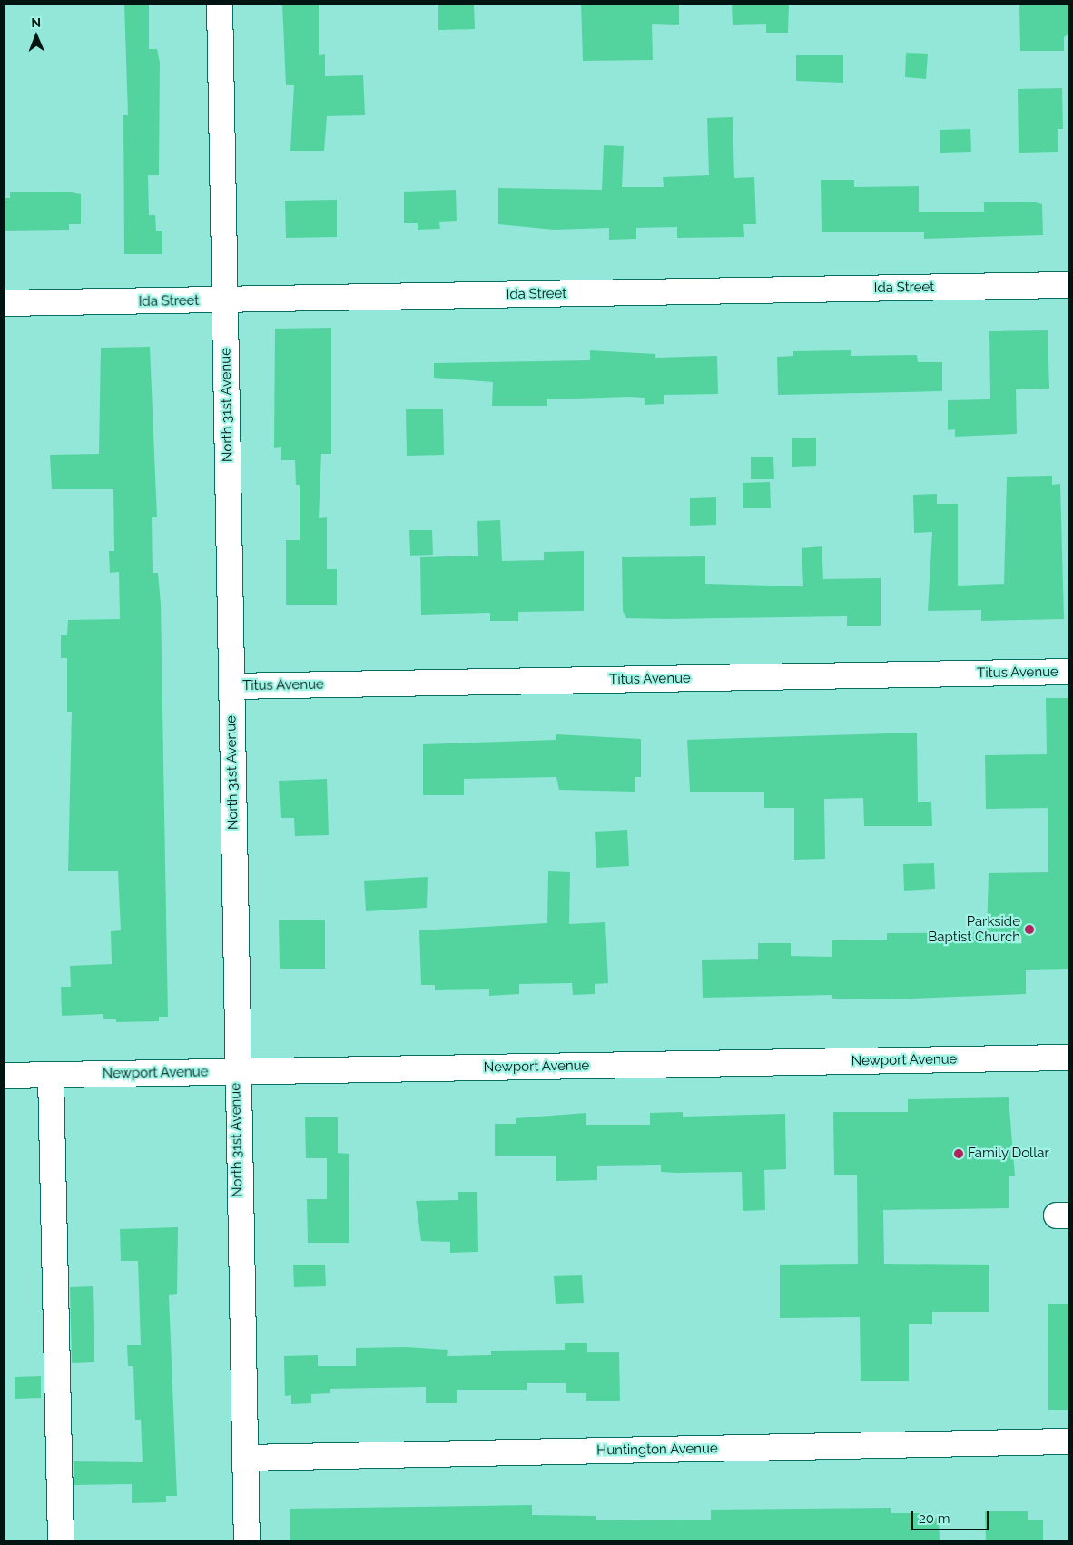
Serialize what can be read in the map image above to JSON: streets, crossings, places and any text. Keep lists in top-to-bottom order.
{
  "streets": {
    "street": [
      "Ida Street",
      "North 31st Avenue",
      "Titus Avenue",
      "Newport Avenue",
      "Huntington Avenue"
    ]
  },
  "crossings": [
    ["Ida Street", "North 31st Avenue"],
    ["North 31st Avenue", "Titus Avenue"],
    ["North 31st Avenue", "Newport Avenue"],
    ["North 31st Avenue", "Huntington Avenue"]
  ],
  "places": ["Parkside Baptist Church", "Family Dollar"],
  "scale_bar": "20 m",
  "north": "top"
}
